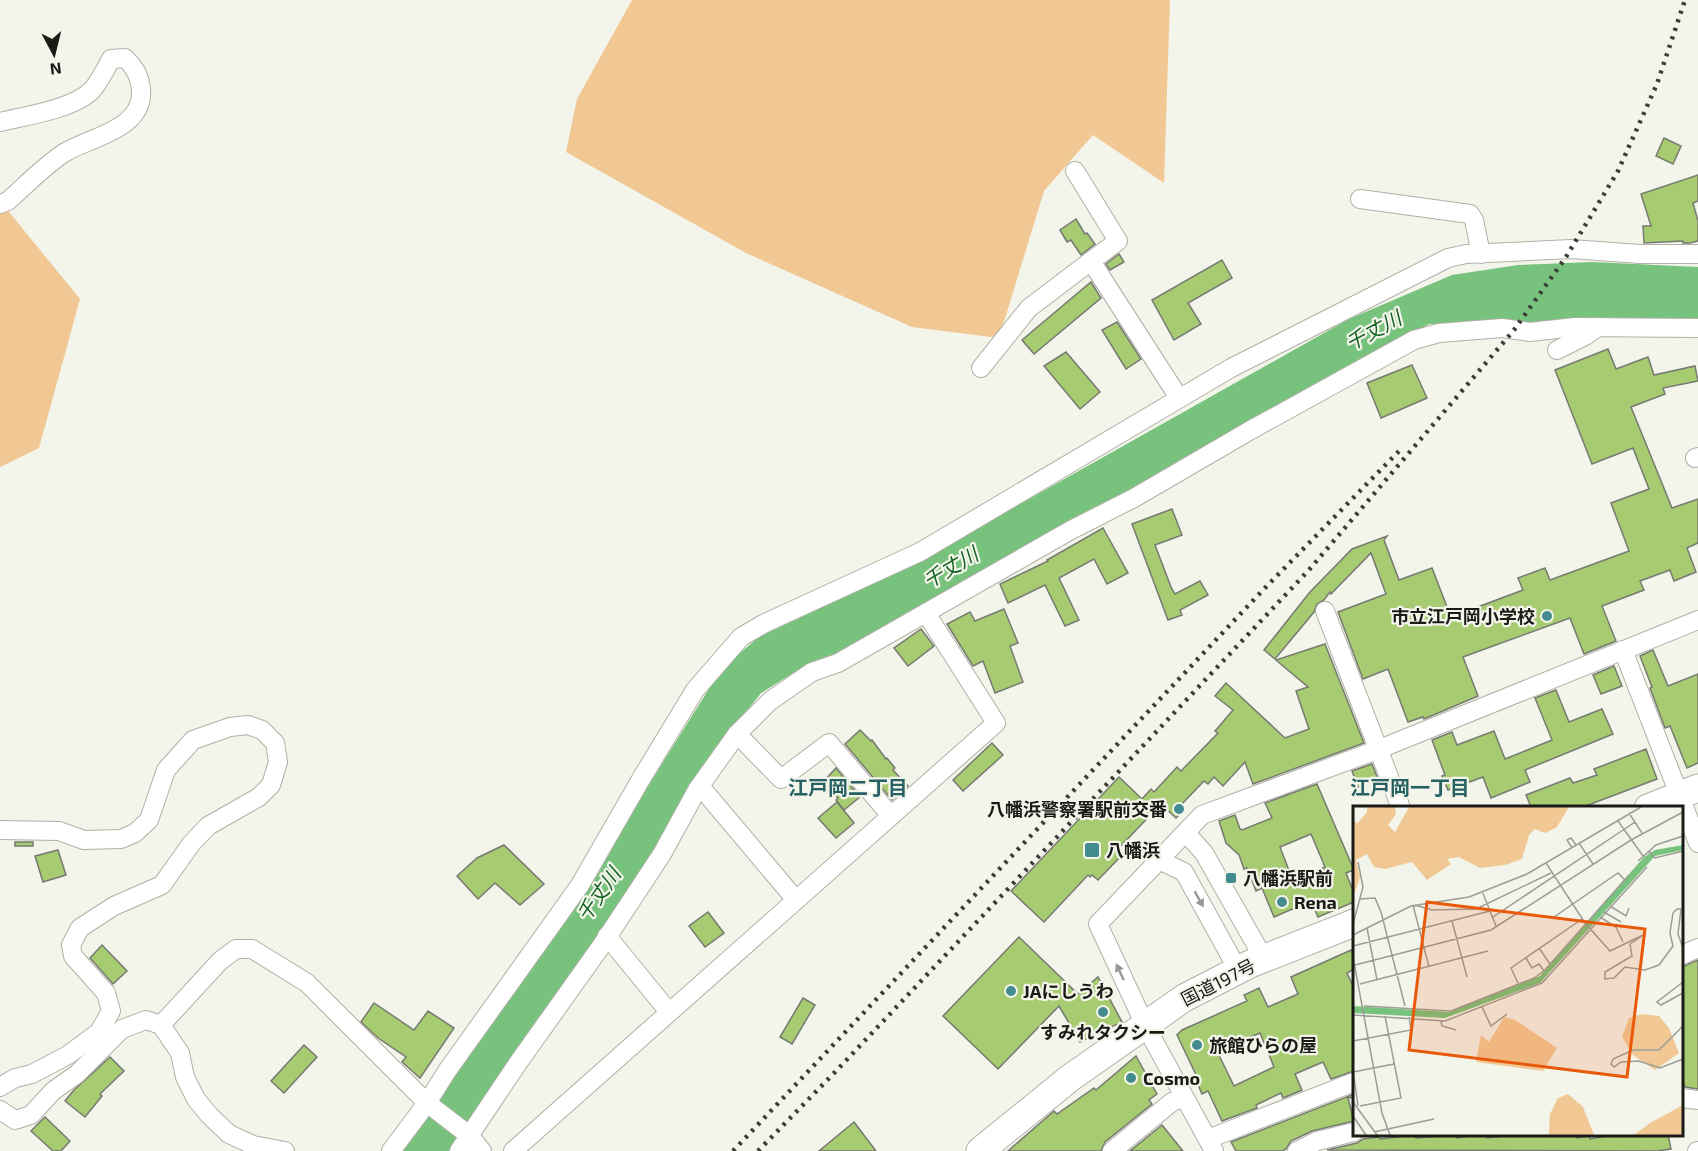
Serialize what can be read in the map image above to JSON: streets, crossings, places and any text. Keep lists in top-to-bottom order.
{
  "streets": {
    "highway": ["国道197号"]
  },
  "districts": ["江戸岡二丁目", "江戸岡一丁目"],
  "water": ["千丈川"],
  "places": {
    "other": [
      "市立江戸岡小学校",
      "八幡浜警察署駅前交番",
      "Rena",
      "JAにしうわ",
      "すみれタクシー",
      "旅館ひらの屋",
      "Cosmo"
    ],
    "transit": ["八幡浜", "八幡浜駅前"]
  },
  "north": "bottom"
}
